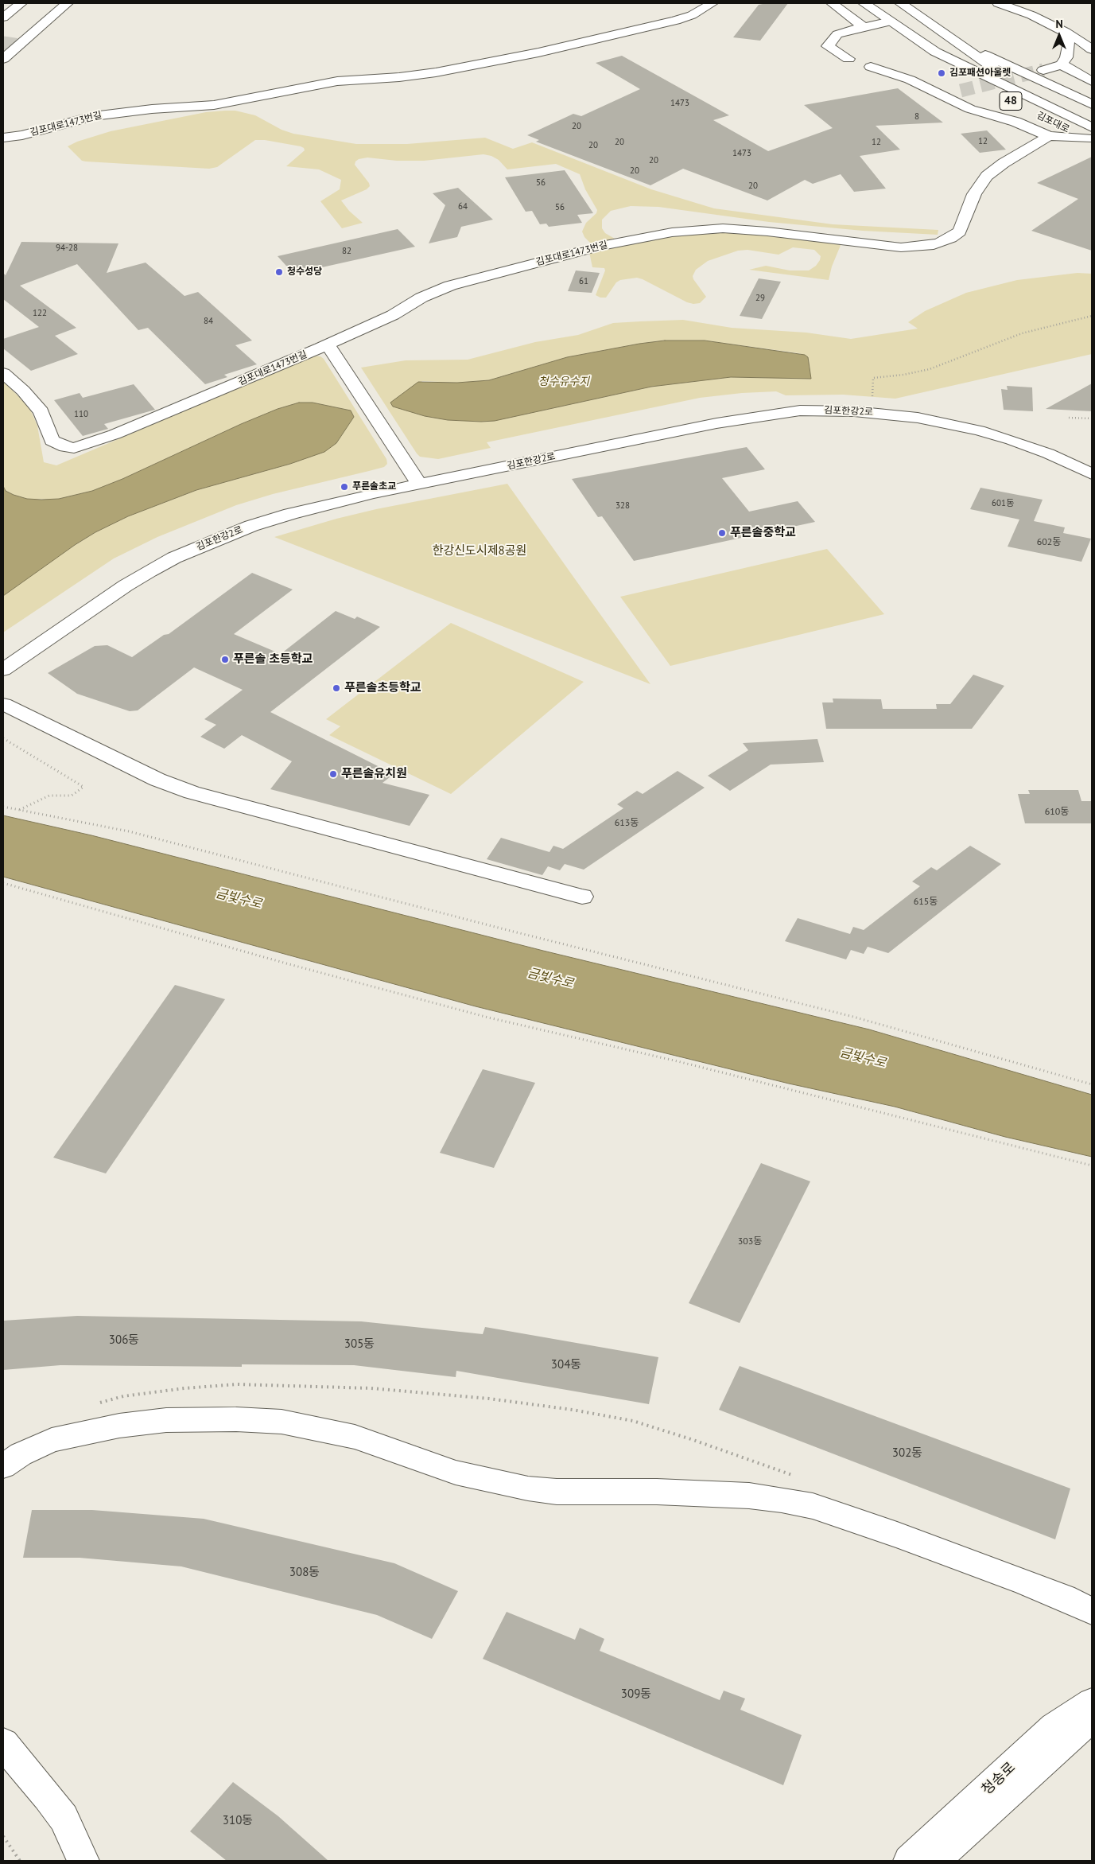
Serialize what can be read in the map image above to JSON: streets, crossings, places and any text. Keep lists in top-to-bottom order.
{
  "streets": {
    "street": [
      "48",
      "김포대로",
      "김포대로1473번길",
      "김포한강2로",
      "청송로"
    ]
  },
  "water": ["청수유수지", "금빛수로"],
  "parks": ["한강신도시제8공원"],
  "places": [
    "김포패션아울렛",
    "청수성당",
    "푸른솔초교",
    "푸른솔중학교",
    "푸른솔 초등학교",
    "푸른솔초등학교",
    "푸른솔유치원"
  ],
  "house_numbers": [
    "1473",
    "8",
    "20",
    "12",
    "20",
    "12",
    "20",
    "1473",
    "20",
    "20",
    "56",
    "20",
    "64",
    "56",
    "94-28",
    "82",
    "61",
    "29",
    "122",
    "84",
    "110",
    "601동",
    "328",
    "602동",
    "610동",
    "613동",
    "615동",
    "303동",
    "306동",
    "305동",
    "304동",
    "302동",
    "308동",
    "309동",
    "310동"
  ],
  "north": "top"
}
